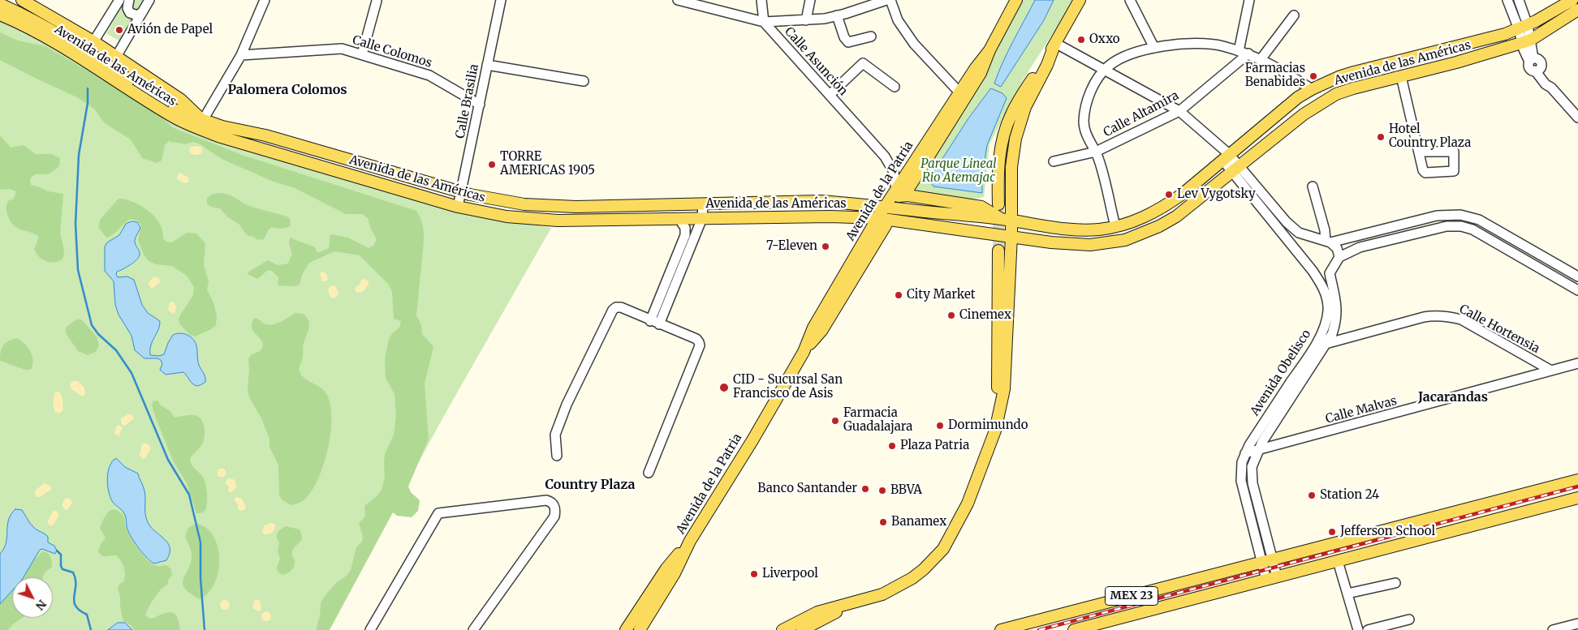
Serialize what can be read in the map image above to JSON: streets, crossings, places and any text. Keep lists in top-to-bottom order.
{
  "streets": {
    "main road": ["Avenida de las Américas", "Avenida de la Patria", "MEX 23"],
    "street": [
      "Calle Colomos",
      "Calle Asunción",
      "Calle Brasilia",
      "Calle Altamira",
      "Calle Hortensia",
      "Avenida Obelisco",
      "Calle Malvas"
    ]
  },
  "crossings": [
    ["Calle Colomos", "Calle Brasilia"],
    ["Calle Asunción", "Avenida de la Patria"],
    ["Avenida de las Américas", "Calle Brasilia"],
    ["Avenida de las Américas", "Avenida de la Patria"],
    ["Avenida de las Américas", "Avenida Obelisco"],
    ["Calle Altamira", "Avenida Obelisco"],
    ["Calle Hortensia", "Avenida Obelisco"],
    ["Calle Hortensia", "Calle Malvas"],
    ["Avenida Obelisco", "Calle Malvas"],
    ["Avenida Obelisco", "MEX 23"]
  ],
  "districts": ["Palomera Colomos", "Jacarandas", "Country Plaza"],
  "parks": ["Parque Lineal Rio Atemajac"],
  "places": [
    "Avión de Papel",
    "Oxxo",
    "Farmacias Benabides",
    "Hotel Country Plaza",
    "TORRE AMERICAS 1905",
    "Lev Vygotsky",
    "7-Eleven",
    "City Market",
    "Cinemex",
    "CID - Sucursal San Francisco de Asis",
    "Farmacia Guadalajara",
    "Dormimundo",
    "Plaza Patria",
    "Banco Santander",
    "BBVA",
    "Station 24",
    "Banamex",
    "Jefferson School",
    "Liverpool"
  ],
  "north": "bottom right"
}
